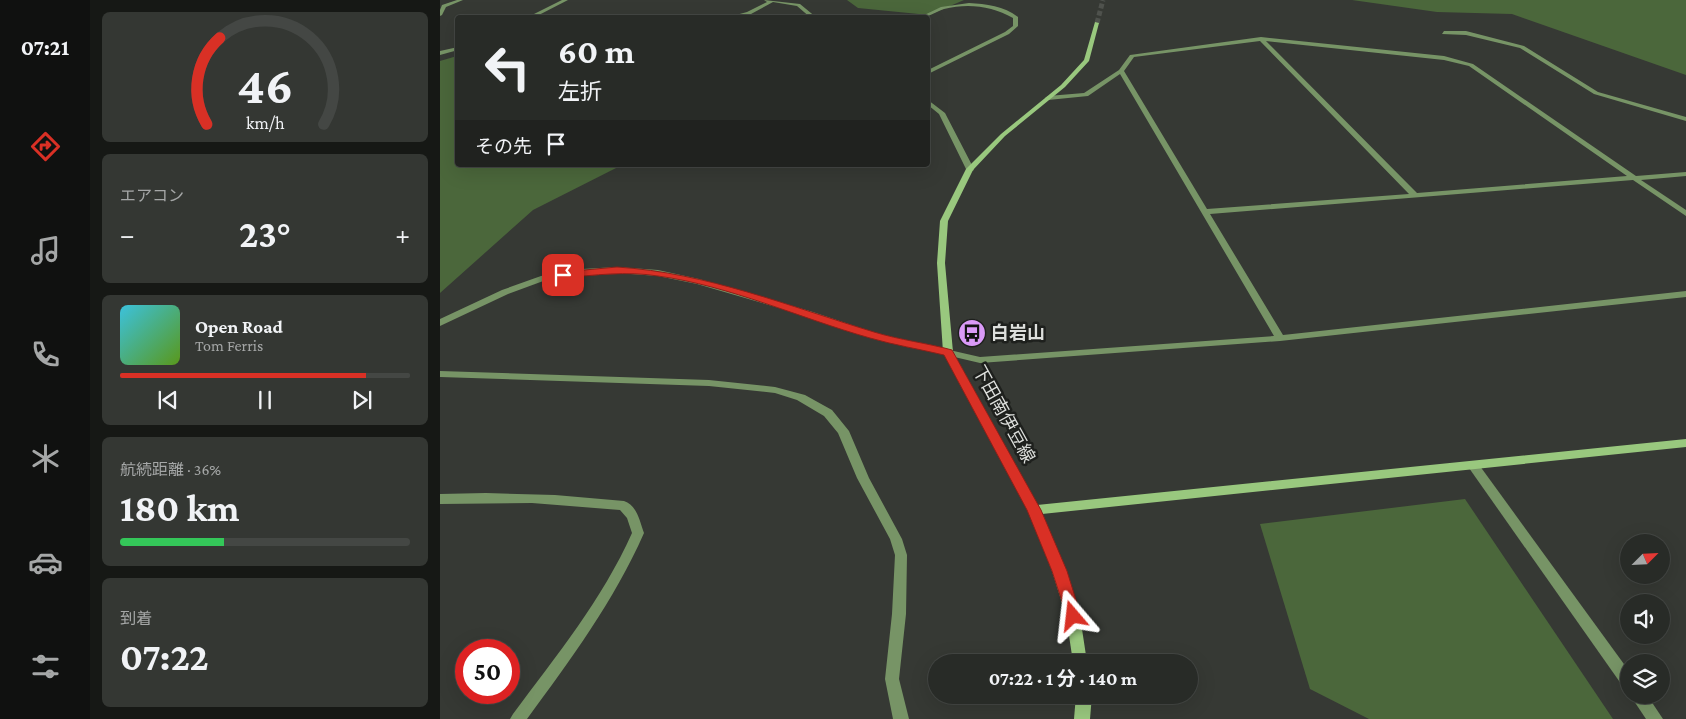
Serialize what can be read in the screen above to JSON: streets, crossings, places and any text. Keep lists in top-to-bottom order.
{
  "streets": {
    "main road": ["下田南伊豆線"]
  },
  "places": {
    "bus stop": ["白岩山"]
  },
  "north": "top right",
  "page": {
    "tabs": "07:21",
    "turn": ["60 m", "左折"],
    "then": "その先",
    "tile": [
      "エアコン",
      ["航続距離 · 36%", "180 km"],
      ["到着", "07:22"]
    ],
    "heat": ["−", "23°", "+"],
    "song": ["Open Road", "Tom Ferris"],
    "limit": "50",
    "trip": "07:22 · 1 分 · 140 m",
    "gauge": ["46", "km/h"]
  }
}
